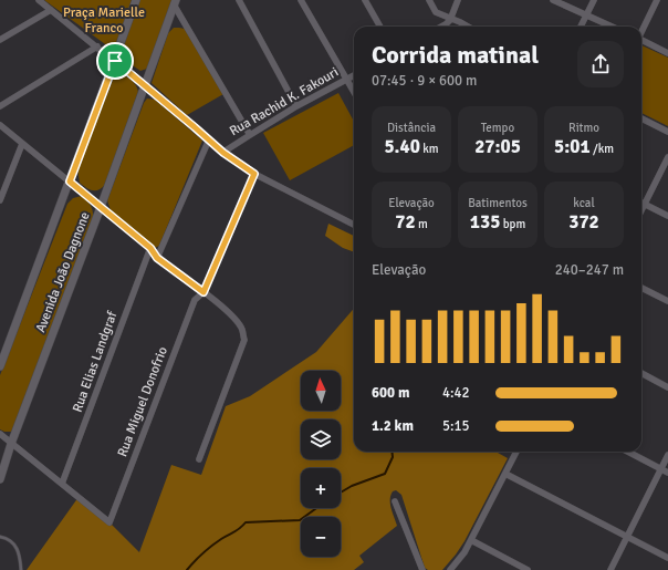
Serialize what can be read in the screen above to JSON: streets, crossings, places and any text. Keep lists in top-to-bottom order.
{
  "streets": {
    "street": [
      "Rua Rachid K. Fakouri",
      "Avenida João Dagnone",
      "Rua Elias Landgraf",
      "Rua Miguel Donofrio"
    ]
  },
  "crossings": [
    ["Rua Elias Landgraf", "Rua Miguel Donofrio"]
  ],
  "parks": ["Praça Marielle Franco"],
  "north": "top",
  "page": {
    "heading": ["Corrida matinal", "07:45 · 9 × 600 m"],
    "stats": [
      ["Distância", "5.40 km"],
      ["Tempo", "27:05"],
      ["Ritmo", "5:01 /km"],
      ["Elevação", "72 m"],
      ["Batimentos", "135 bpm"],
      ["kcal", "372"]
    ],
    "chart": ["Elevação", "240–247 m"],
    "map_buttons": ["+", "−"],
    "list": [
      {
        "name": "600 m",
        "note": "4:42"
      },
      {
        "name": "1.2 km",
        "note": "5:15"
      }
    ]
  }
}
